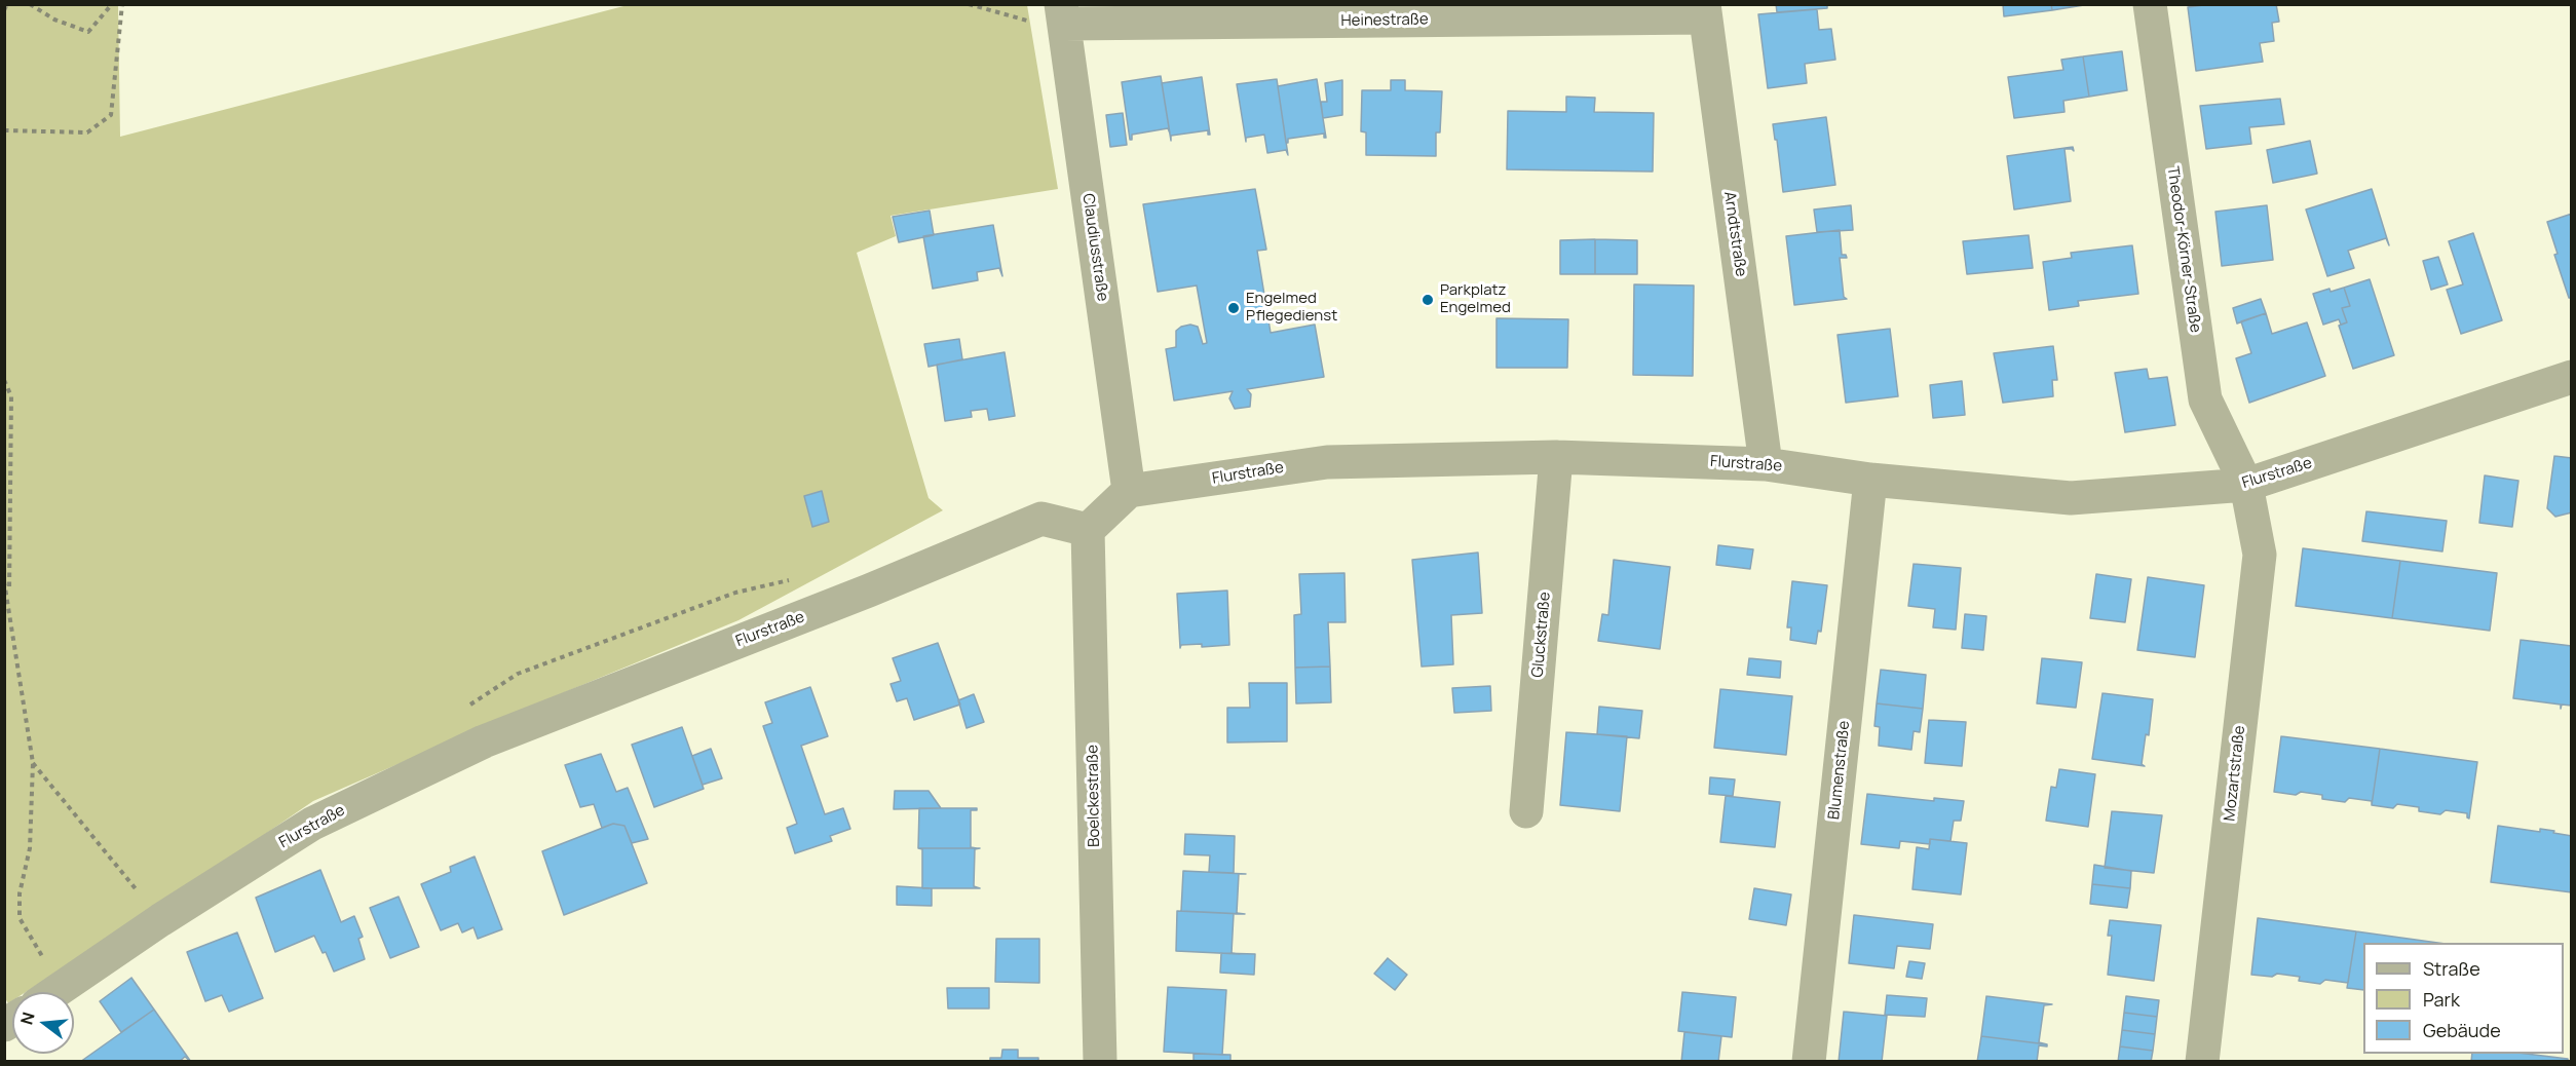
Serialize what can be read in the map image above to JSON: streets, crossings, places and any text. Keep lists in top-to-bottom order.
{
  "streets": {
    "street": [
      "Heinestraße",
      "Arndtstraße",
      "Claudiusstraße",
      "Theodor-Körner-Straße",
      "Flurstraße",
      "Gluckstraße",
      "Blumenstraße",
      "Mozartstraße",
      "Boelckestraße"
    ]
  },
  "crossings": [
    ["Heinestraße", "Arndtstraße"],
    ["Heinestraße", "Claudiusstraße"],
    ["Arndtstraße", "Flurstraße"],
    ["Claudiusstraße", "Flurstraße"],
    ["Theodor-Körner-Straße", "Flurstraße"],
    ["Theodor-Körner-Straße", "Mozartstraße"],
    ["Flurstraße", "Gluckstraße"],
    ["Flurstraße", "Blumenstraße"],
    ["Flurstraße", "Mozartstraße"],
    ["Flurstraße", "Boelckestraße"]
  ],
  "places": ["Parkplatz Engelmed", "Engelmed Pflegedienst"],
  "legend": ["Straße", "Park", "Gebäude"],
  "north": "left"
}
